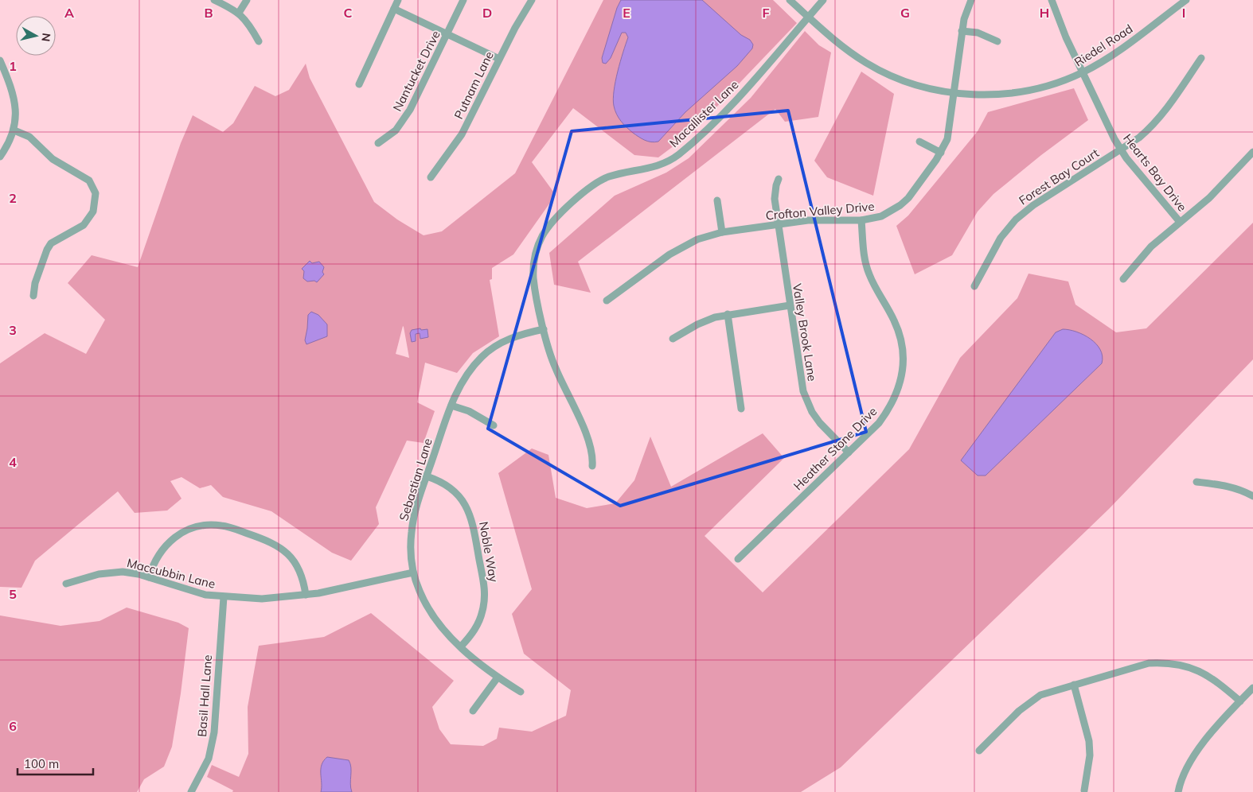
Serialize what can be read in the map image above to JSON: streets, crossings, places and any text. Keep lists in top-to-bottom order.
{
  "streets": {
    "street": [
      "Riedel Road",
      "Nantucket Drive",
      "Putnam Lane",
      "Macallister Lane",
      "Hearts Bay Drive",
      "Forest Bay Court",
      "Crofton Valley Drive",
      "Valley Brook Lane",
      "Heather Stone Drive",
      "Sebastian Lane",
      "Noble Way",
      "Maccubbin Lane",
      "Basil Hall Lane"
    ]
  },
  "crossings": [
    ["Riedel Road", "Macallister Lane"],
    ["Riedel Road", "Hearts Bay Drive"],
    ["Riedel Road", "Crofton Valley Drive"],
    ["Macallister Lane", "Sebastian Lane"],
    ["Hearts Bay Drive", "Forest Bay Court"],
    ["Crofton Valley Drive", "Valley Brook Lane"],
    ["Crofton Valley Drive", "Heather Stone Drive"],
    ["Valley Brook Lane", "Heather Stone Drive"],
    ["Sebastian Lane", "Noble Way"],
    ["Sebastian Lane", "Maccubbin Lane"],
    ["Maccubbin Lane", "Basil Hall Lane"]
  ],
  "scale_bar": "100 m",
  "north": "right",
  "grid": {
    "columns": [
      "A",
      "B",
      "C",
      "D",
      "E",
      "F",
      "G",
      "H",
      "I"
    ],
    "rows": [
      "1",
      "2",
      "3",
      "4",
      "5",
      "6"
    ]
  }
}
